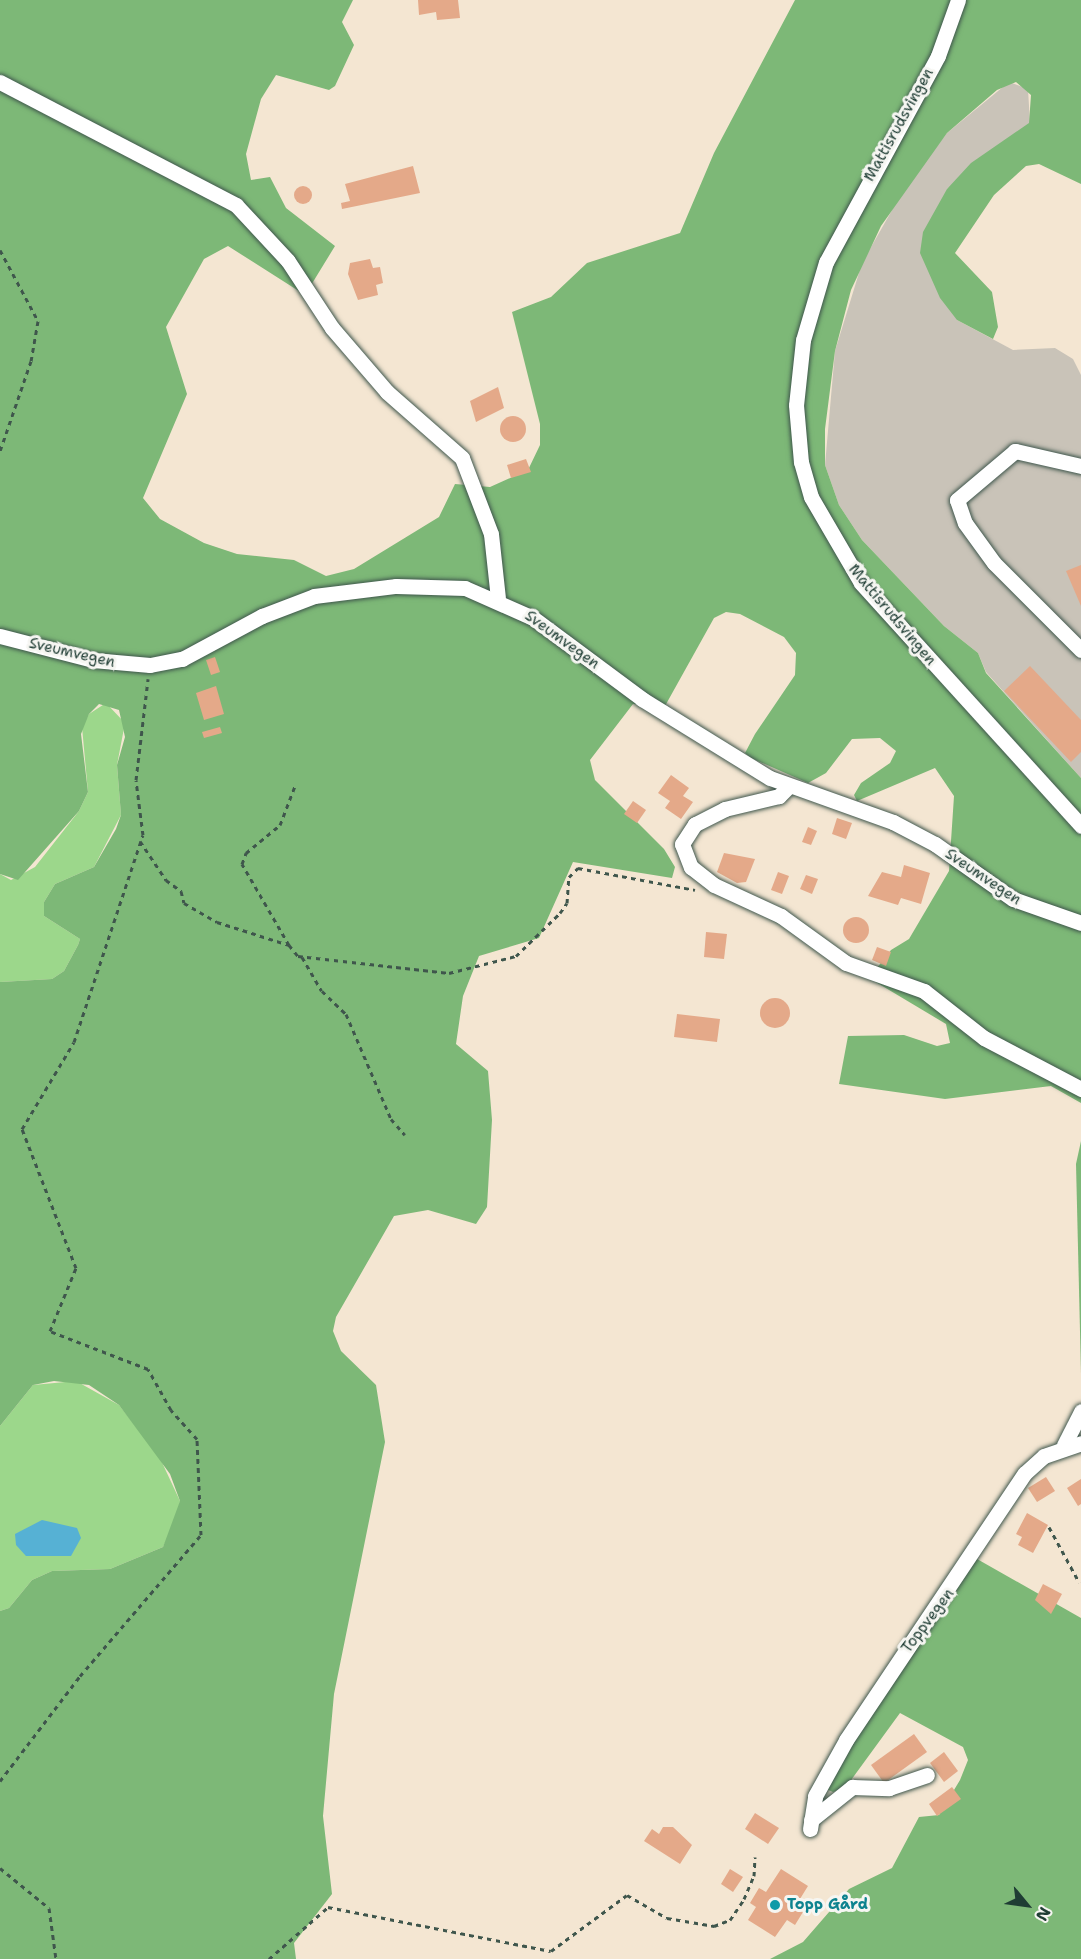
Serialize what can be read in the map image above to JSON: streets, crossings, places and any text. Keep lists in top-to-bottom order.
{
  "streets": {
    "street": ["Mattisrudsvingen", "Sveumvegen", "Toppvegen"]
  },
  "places": ["Topp Gård"],
  "north": "bottom right"
}
